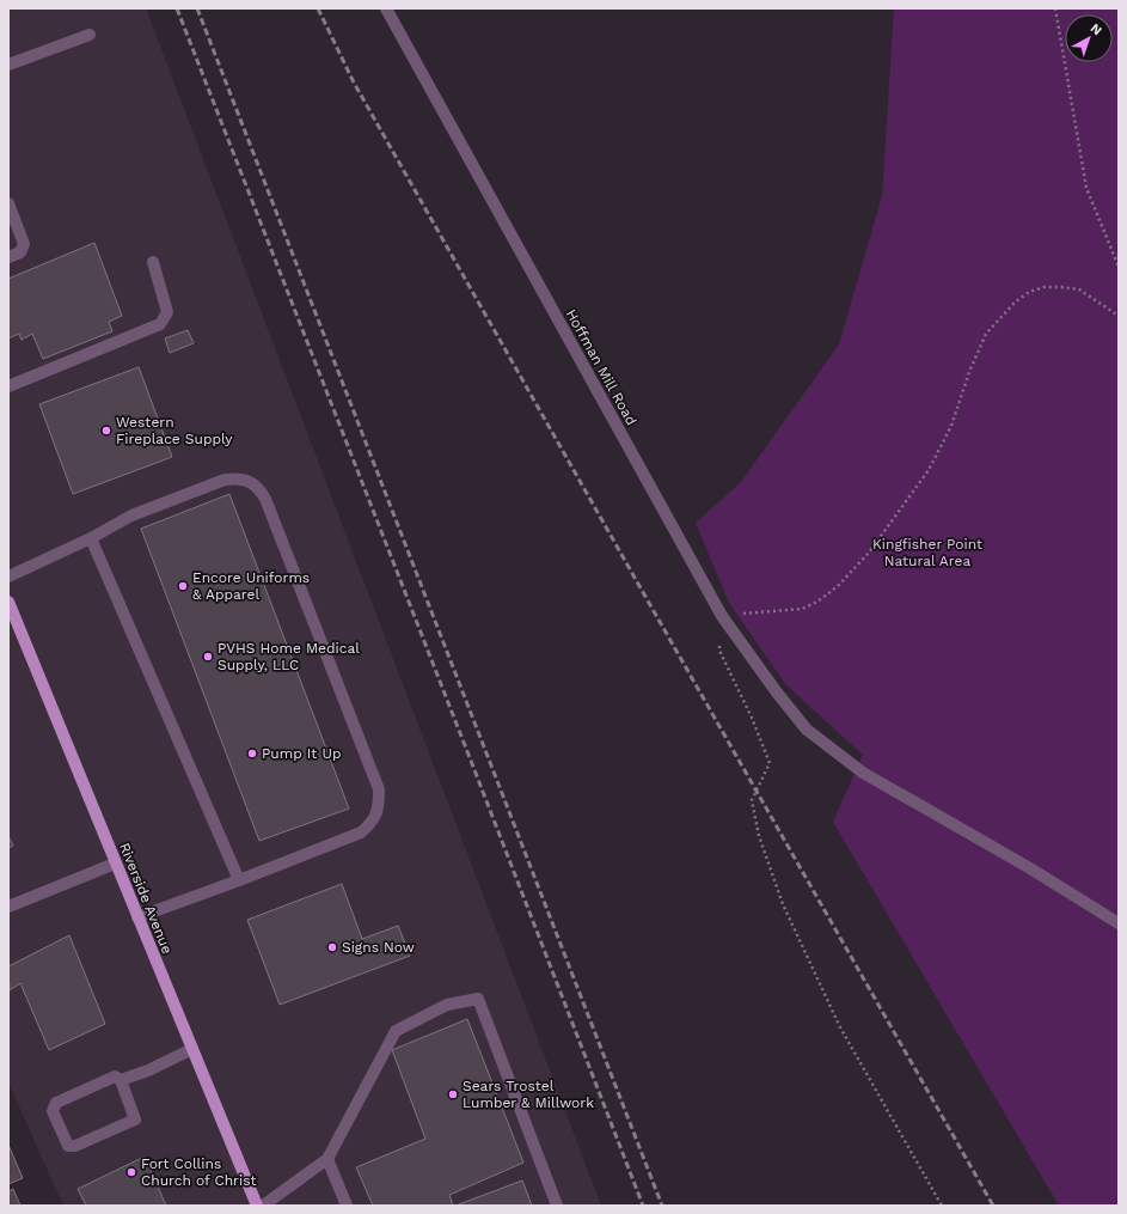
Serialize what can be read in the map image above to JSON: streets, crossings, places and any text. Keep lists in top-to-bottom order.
{
  "streets": {
    "main road": ["Riverside Avenue"],
    "street": ["Hoffman Mill Road"]
  },
  "parks": ["Kingfisher Point Natural Area"],
  "places": [
    "Western Fireplace Supply",
    "Encore Uniforms & Apparel",
    "PVHS Home Medical Supply, LLC",
    "Pump It Up",
    "Signs Now",
    "Sears Trostel Lumber & Millwork",
    "Fort Collins Church of Christ"
  ],
  "north": "top right"
}
